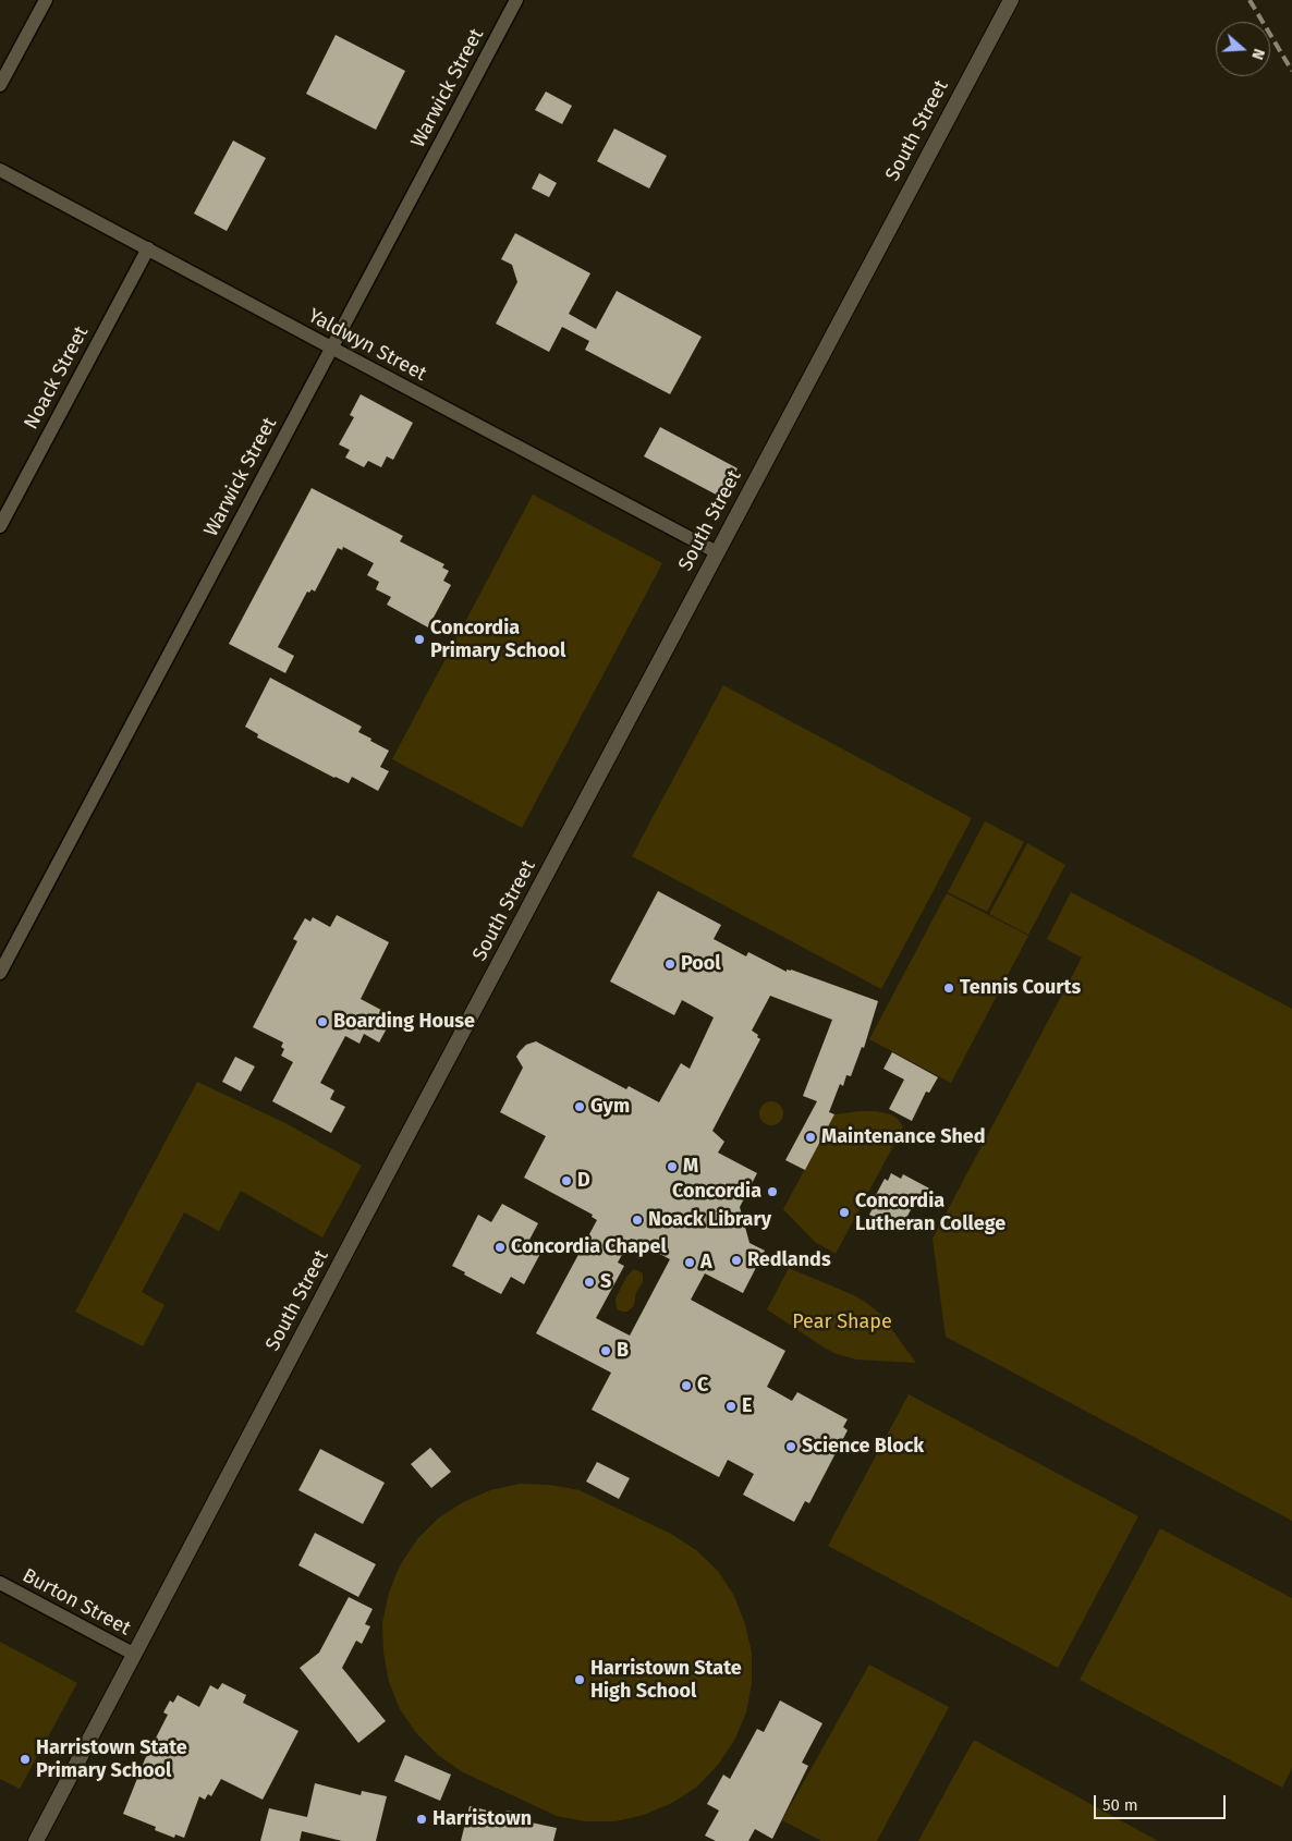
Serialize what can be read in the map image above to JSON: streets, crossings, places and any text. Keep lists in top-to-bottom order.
{
  "streets": {
    "street": [
      "Warwick Street",
      "South Street",
      "Yaldwyn Street",
      "Noack Street",
      "Burton Street"
    ]
  },
  "crossings": [
    ["Warwick Street", "Yaldwyn Street"],
    ["South Street", "Yaldwyn Street"],
    ["South Street", "Burton Street"],
    ["Yaldwyn Street", "Noack Street"]
  ],
  "parks": ["Pear Shape"],
  "places": [
    "Concordia Primary School",
    "Pool",
    "Tennis Courts",
    "Boarding House",
    "Gym",
    "Maintenance Shed",
    "M",
    "D",
    "Concordia",
    "Concordia Lutheran College",
    "Noack Library",
    "Concordia Chapel",
    "Redlands",
    "A",
    "S",
    "B",
    "C",
    "E",
    "Science Block",
    "Harristown State High School",
    "Harristown State Primary School",
    "Harristown"
  ],
  "scale_bar": "50 m",
  "north": "right"
}
